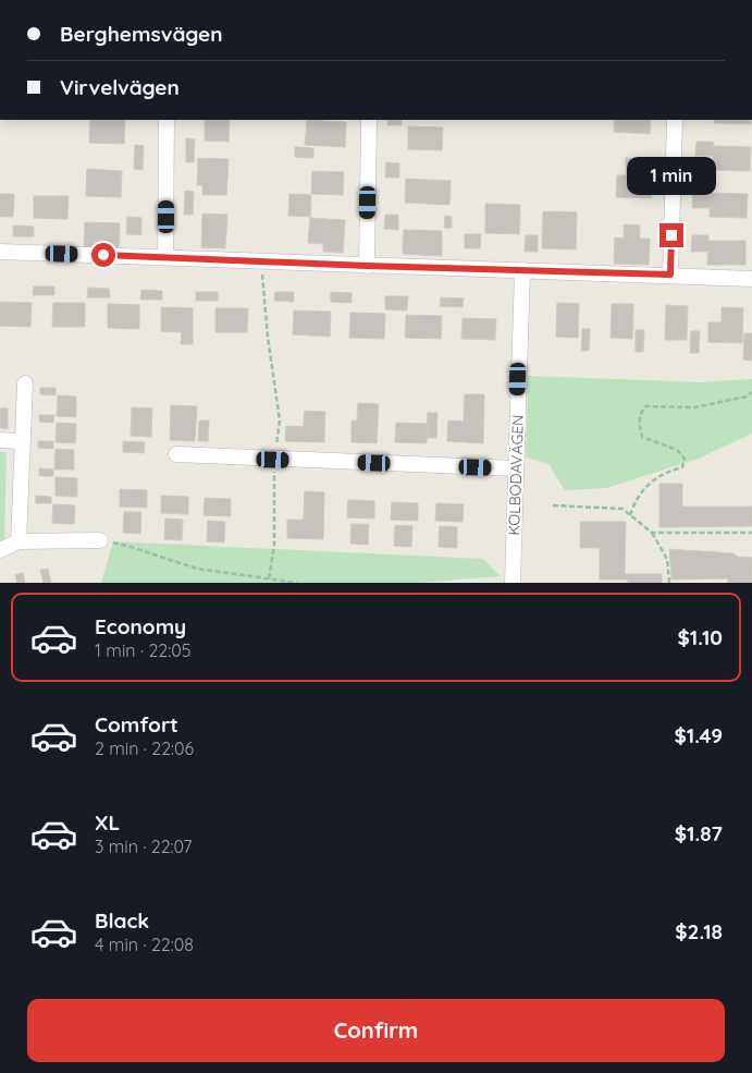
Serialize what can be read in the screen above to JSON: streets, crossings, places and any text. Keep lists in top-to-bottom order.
{
  "streets": {
    "street": ["KOLBODAVÄGEN"]
  },
  "page": {
    "banner": ["Berghemsvägen", "Virvelvägen"],
    "bubble": "1 min",
    "list": [
      {
        "name": "Economy",
        "note": "1 min · 22:05",
        "value": "$1.10"
      },
      {
        "name": "Comfort",
        "note": "2 min · 22:06",
        "value": "$1.49"
      },
      {
        "name": "XL",
        "note": "3 min · 22:07",
        "value": "$1.87"
      },
      {
        "name": "Black",
        "note": "4 min · 22:08",
        "value": "$2.18"
      }
    ],
    "buttons": "Confirm"
  }
}
